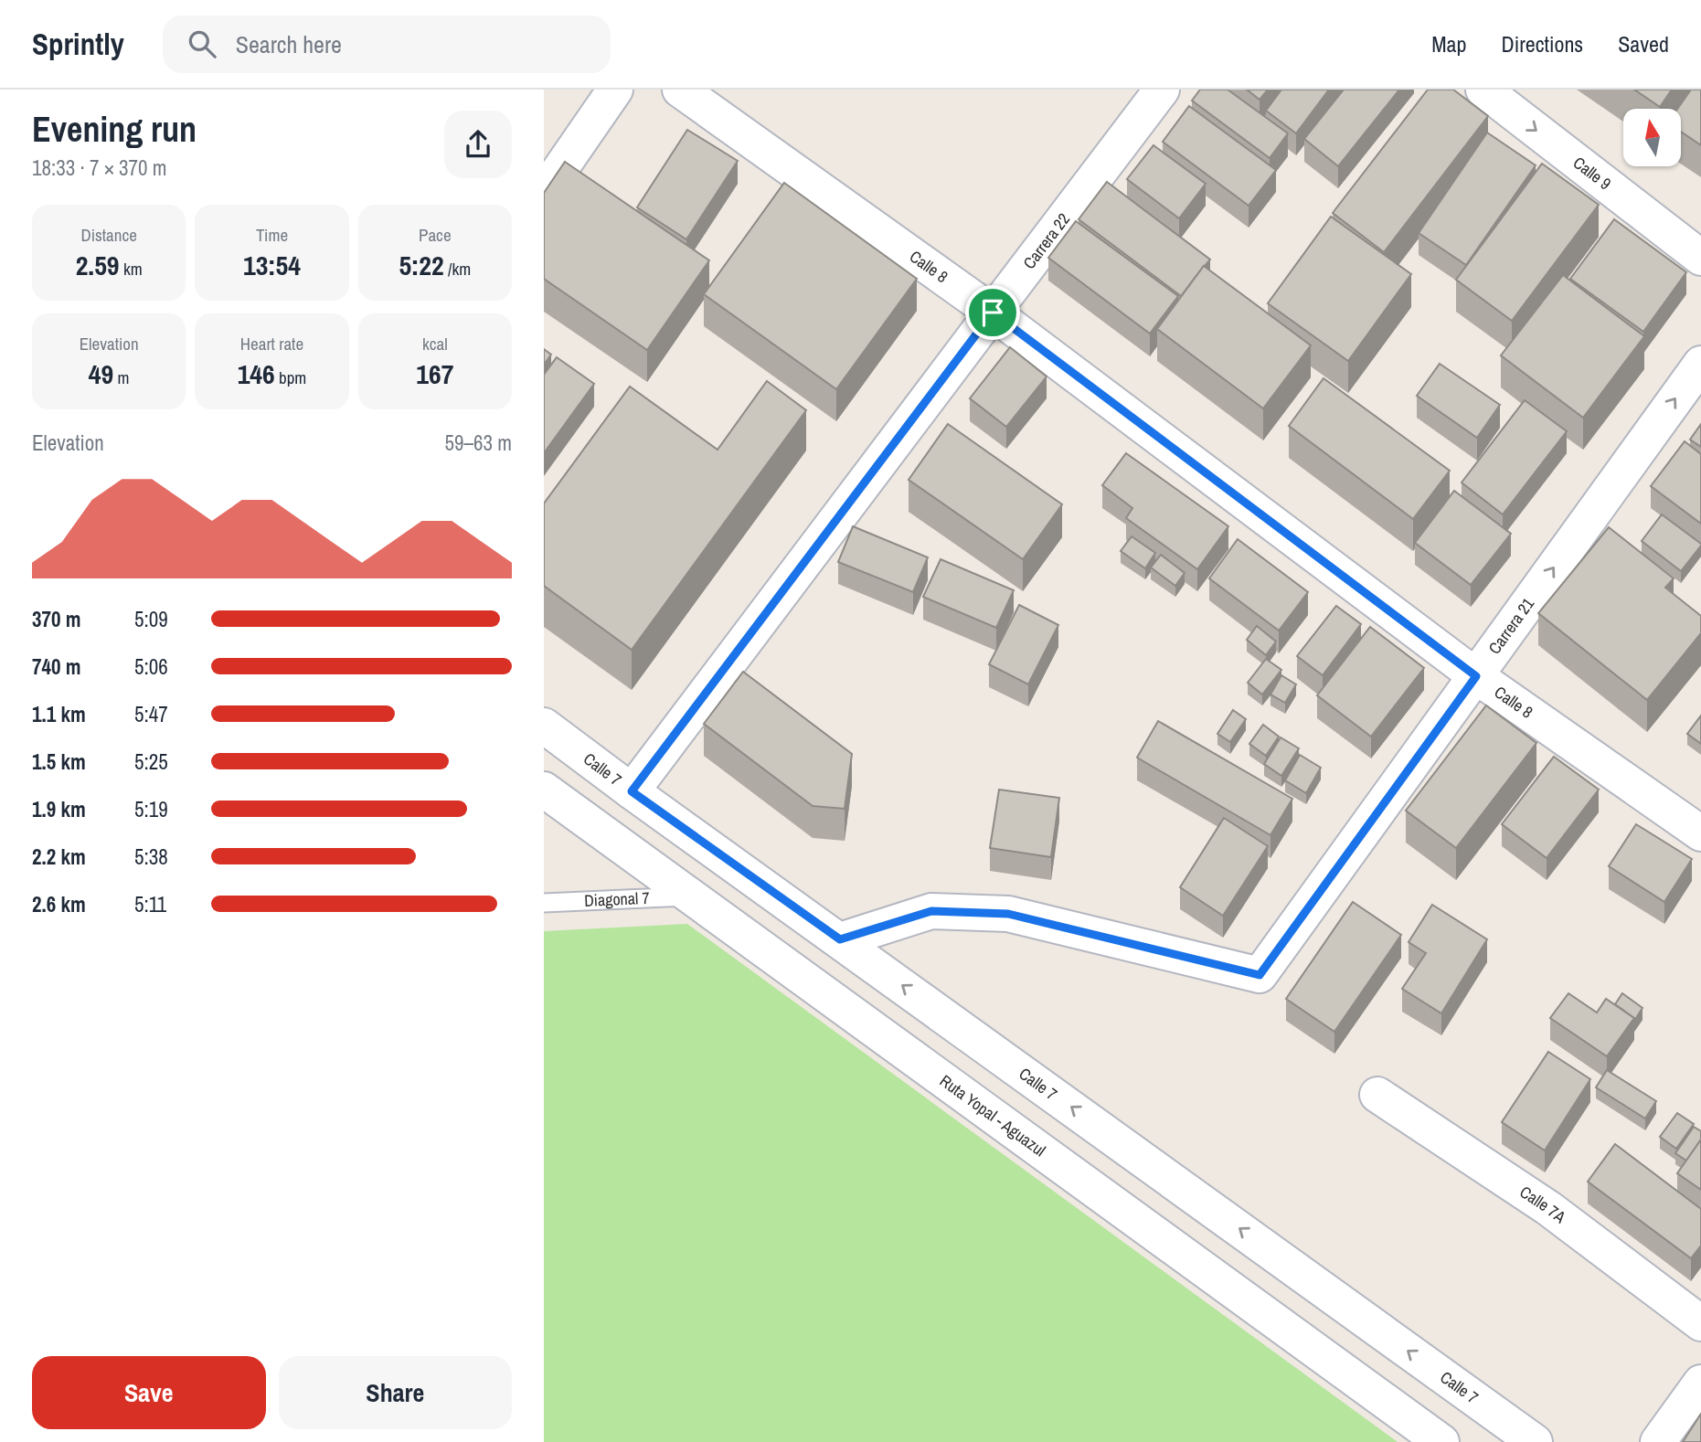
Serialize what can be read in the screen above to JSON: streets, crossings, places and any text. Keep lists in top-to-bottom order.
{
  "streets": {
    "street": [
      "Calle 9",
      "Carrera 22",
      "Calle 8",
      "Carrera 21",
      "Calle 7",
      "Calle 7A"
    ],
    "lane": ["Diagonal 7", "Ruta Yopal - Aguazul"]
  },
  "crossings": [
    ["Carrera 22", "Calle 8"],
    ["Carrera 22", "Calle 7"],
    ["Calle 8", "Carrera 21"],
    ["Carrera 21", "Calle 7"],
    ["Diagonal 7", "Ruta Yopal - Aguazul"]
  ],
  "one_way": ["Calle 9", "Calle 7"],
  "north": "top",
  "page": {
    "header": "Sprintly",
    "search": "Search here",
    "nav": ["Map", "Directions", "Saved"],
    "heading": ["Evening run", "18:33 · 7 × 370 m"],
    "stats": [
      ["Distance", "2.59 km"],
      ["Time", "13:54"],
      ["Pace", "5:22 /km"],
      ["Elevation", "49 m"],
      ["Heart rate", "146 bpm"],
      ["kcal", "167"]
    ],
    "chart": ["Elevation", "59–63 m"],
    "list": [
      {
        "name": "370 m",
        "note": "5:09"
      },
      {
        "name": "740 m",
        "note": "5:06"
      },
      {
        "name": "1.1 km",
        "note": "5:47"
      },
      {
        "name": "1.5 km",
        "note": "5:25"
      },
      {
        "name": "1.9 km",
        "note": "5:19"
      },
      {
        "name": "2.2 km",
        "note": "5:38"
      },
      {
        "name": "2.6 km",
        "note": "5:11"
      }
    ],
    "buttons": ["Save", "Share"]
  }
}
